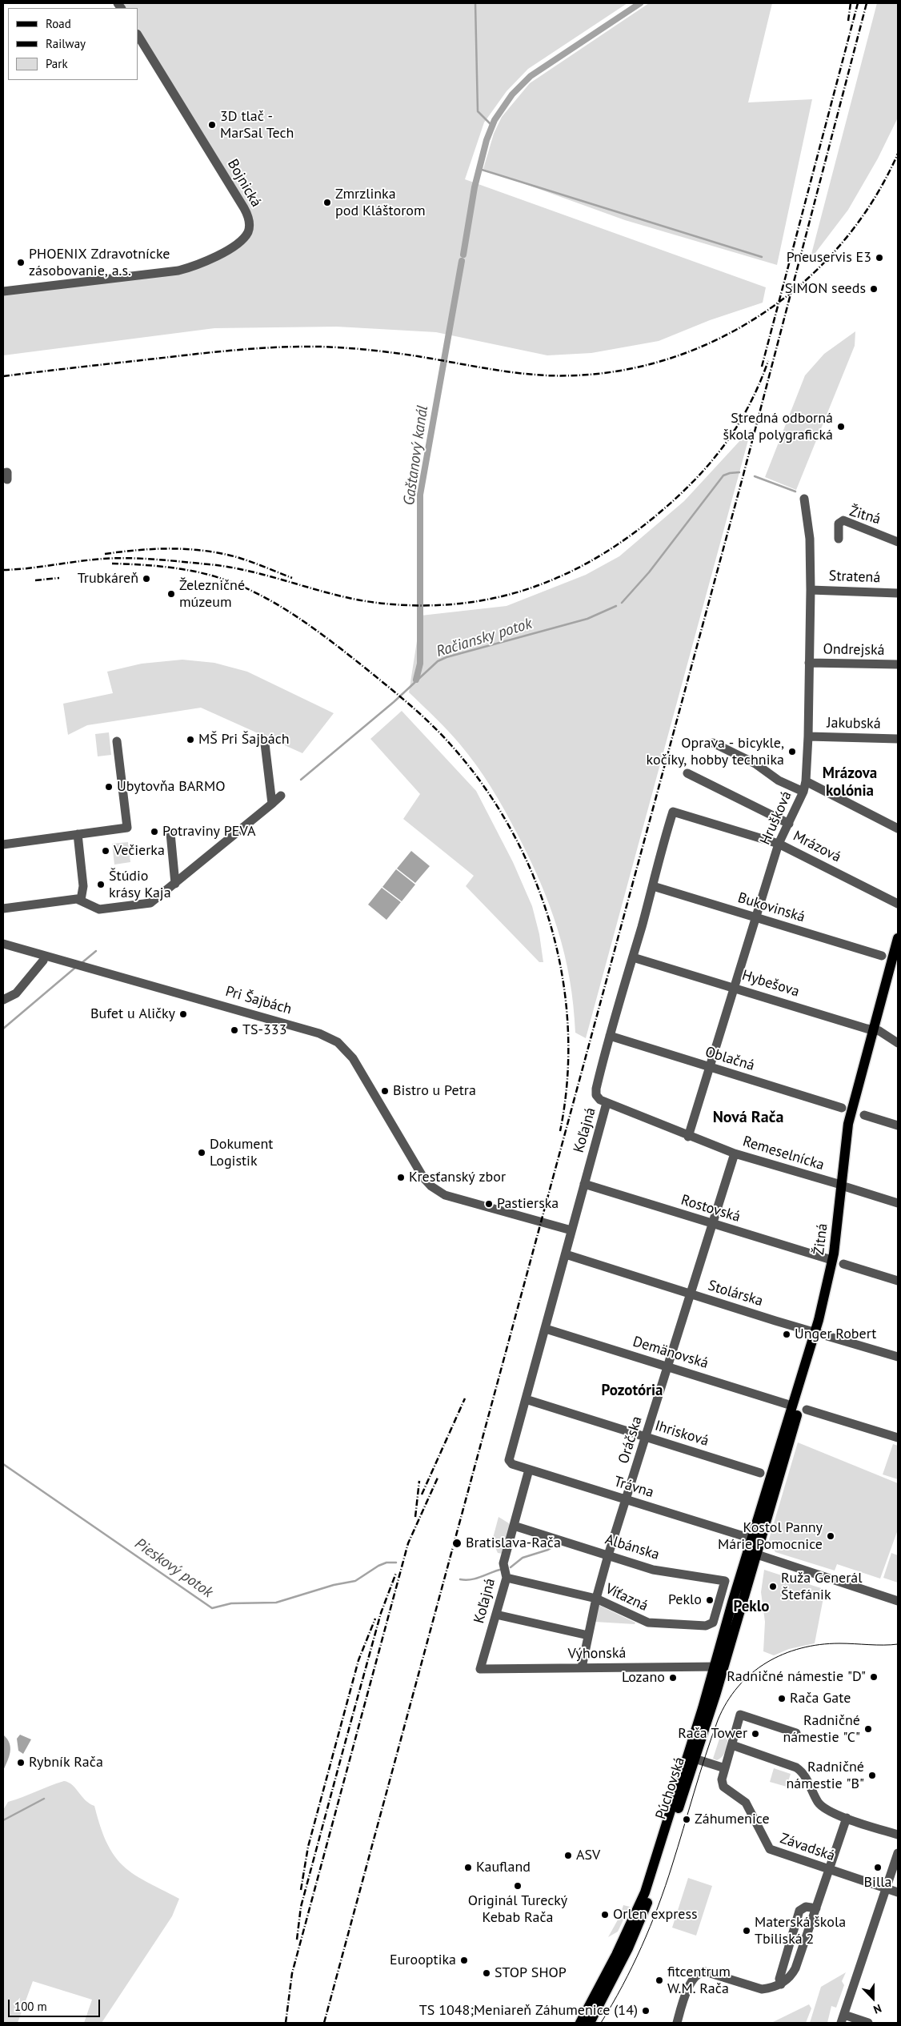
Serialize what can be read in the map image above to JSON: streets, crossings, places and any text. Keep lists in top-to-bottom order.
{
  "streets": {
    "main road": ["Žitná", "Púchovská"],
    "street": [
      "Bojnická",
      "Stratená",
      "Ondrejská",
      "Jakubská",
      "Hrušková",
      "Mrázová",
      "Bukovinská",
      "Hybešova",
      "Pri Šajbách",
      "Oblačná",
      "Koľajná",
      "Remeselnícka",
      "Rostovská",
      "Stolárska",
      "Demänovská",
      "Ihrisková",
      "Oráčska",
      "Trávna",
      "Albánska",
      "Víťazná",
      "Výhonská",
      "Závadská"
    ]
  },
  "crossings": [
    ["Žitná", "Hybešova"],
    ["Žitná", "Remeselnícka"],
    ["Žitná", "Stolárska"],
    ["Žitná", "Trávna"],
    ["Žitná", "Púchovská"],
    ["Stratená", "Hrušková"],
    ["Ondrejská", "Hrušková"],
    ["Jakubská", "Hrušková"],
    ["Hrušková", "Mrázová"],
    ["Hrušková", "Bukovinská"],
    ["Hrušková", "Hybešova"],
    ["Hrušková", "Oblačná"],
    ["Hrušková", "Remeselnícka"],
    ["Mrázová", "Koľajná"],
    ["Bukovinská", "Koľajná"],
    ["Hybešova", "Koľajná"],
    ["Pri Šajbách", "Koľajná"],
    ["Oblačná", "Koľajná"],
    ["Koľajná", "Remeselnícka"],
    ["Koľajná", "Rostovská"],
    ["Koľajná", "Stolárska"],
    ["Koľajná", "Demänovská"],
    ["Koľajná", "Ihrisková"],
    ["Koľajná", "Trávna"],
    ["Koľajná", "Albánska"],
    ["Koľajná", "Víťazná"],
    ["Koľajná", "Výhonská"],
    ["Remeselnícka", "Oráčska"],
    ["Rostovská", "Oráčska"],
    ["Stolárska", "Oráčska"],
    ["Demänovská", "Oráčska"],
    ["Ihrisková", "Oráčska"],
    ["Oráčska", "Trávna"],
    ["Oráčska", "Albánska"],
    ["Oráčska", "Víťazná"],
    ["Oráčska", "Výhonská"],
    ["Trávna", "Púchovská"],
    ["Albánska", "Víťazná"],
    ["Výhonská", "Púchovská"]
  ],
  "districts": [
    "Mrázova kolónia",
    "Nová Rača",
    "Pozotória",
    "Peklo"
  ],
  "water": ["Gaštanový kanál", "Račiansky potok", "Pieskový potok"],
  "places": [
    "3D tlač - MarSal Tech",
    "Zmrzlinka pod Kláštorom",
    "Pneuservis E3",
    "PHOENIX Zdravotnícke zásobovanie, a.s.",
    "SIMON seeds",
    "Stredná odborná škola polygrafická",
    "Trubkáreň",
    "Železničné múzeum",
    "MŠ Pri Šajbách",
    "Oprava - bicykle, kočíky, hobby technika",
    "Ubytovňa BARMO",
    "Potraviny PEVA",
    "Večierka",
    "Štúdio krásy Kaja",
    "Bufet u Aličky",
    "TS-333",
    "Bistro u Petra",
    "Dokument Logistik",
    "Kresťanský zbor",
    "Pastierska",
    "Unger Robert",
    "Kostol Panny Márie Pomocnice",
    "Bratislava-Rača",
    "Ruža Generál Štefánik",
    "Peklo",
    "Radničné námestie \"D\"",
    "Lozano",
    "Rača Gate",
    "Radničné námestie \"C\"",
    "Rača Tower",
    "Rybník Rača",
    "Radničné námestie \"B\"",
    "Záhumenice",
    "ASV",
    "Kaufland",
    "Billa",
    "Originál Turecký Kebab Rača",
    "Orlen express",
    "Materská škola Tbiliská 2",
    "Eurooptika",
    "STOP SHOP",
    "fitcentrum W.M. Rača",
    "TS 1048;Meniareň Záhumenice (14)"
  ],
  "legend": ["Road", "Railway", "Park"],
  "scale_bar": "100 m",
  "north": "bottom"
}
